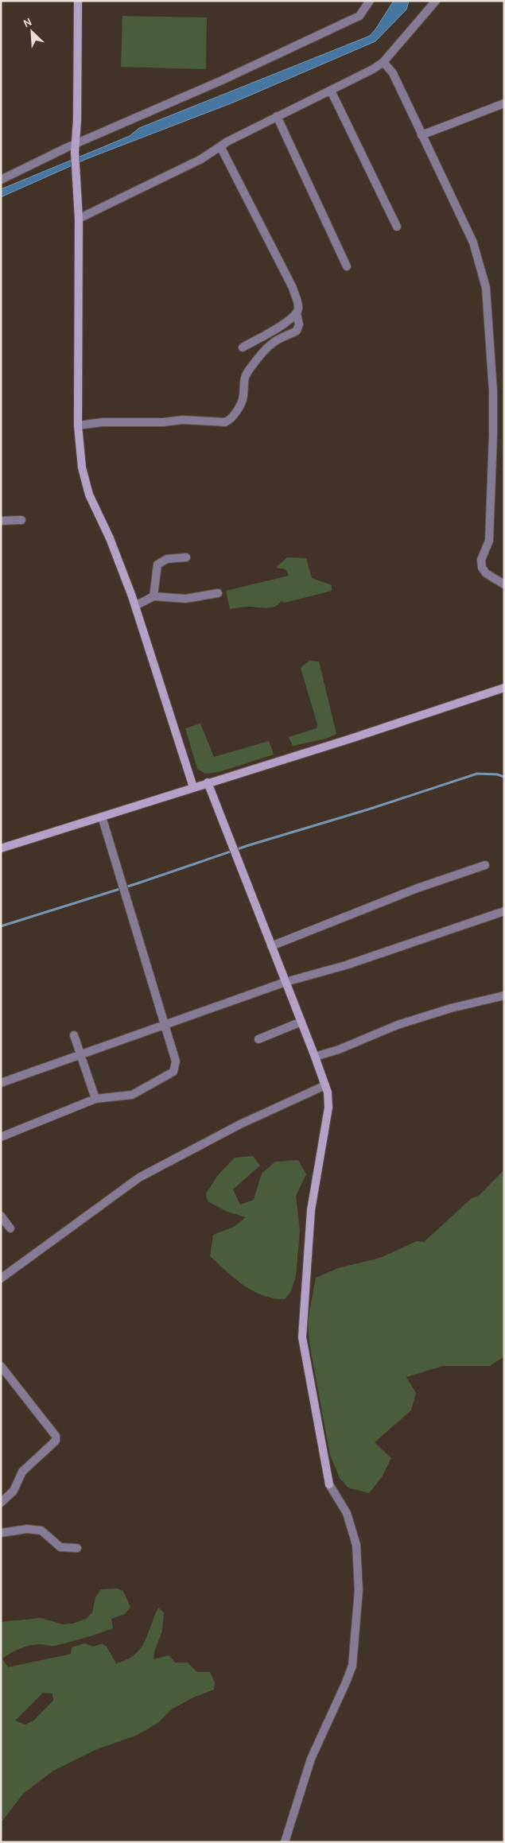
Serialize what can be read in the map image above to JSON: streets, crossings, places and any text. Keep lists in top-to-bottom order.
{
  "north": "top left"
}
